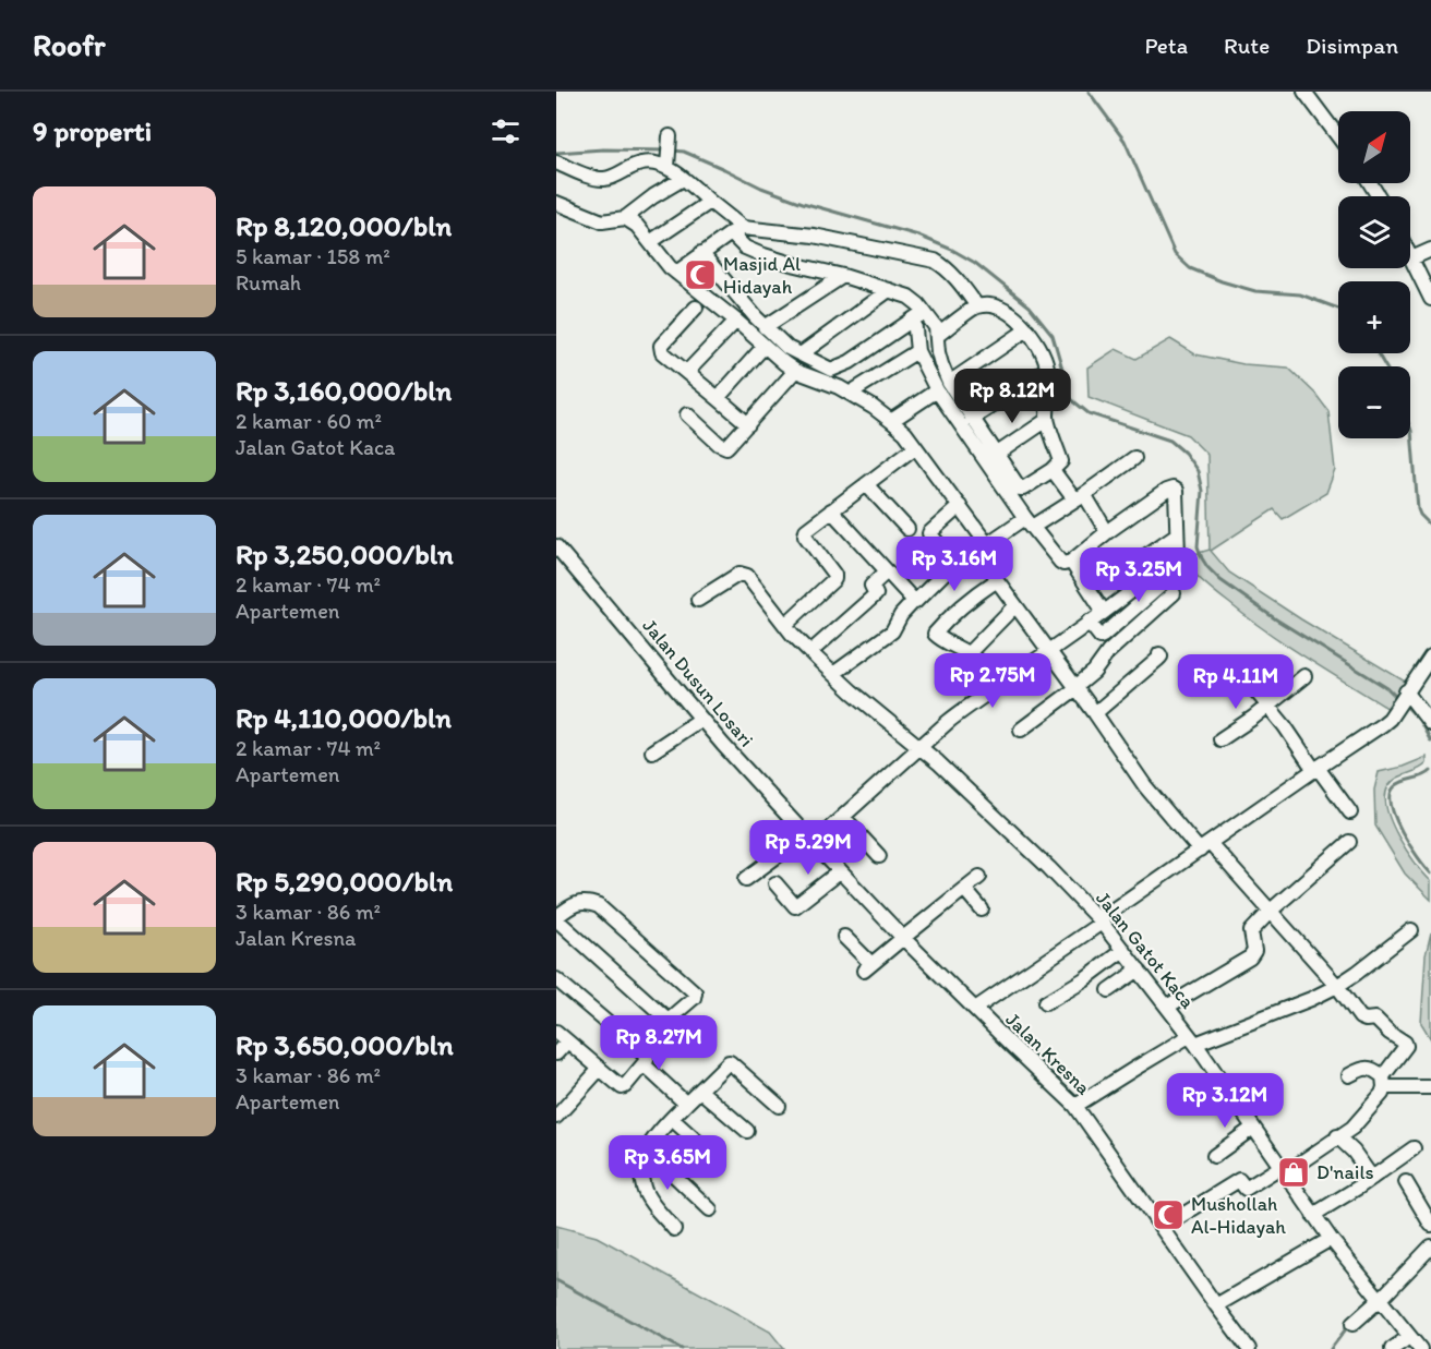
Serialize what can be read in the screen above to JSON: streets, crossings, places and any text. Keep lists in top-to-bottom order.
{
  "streets": {
    "street": ["Jalan Dusun Losari", "Jalan Gatot Kaca", "Jalan Kresna"]
  },
  "crossings": [
    ["Jalan Dusun Losari", "Jalan Kresna"]
  ],
  "places": {
    "mosque": ["Masjid Al Hidayah", "Mushollah Al-Hidayah"],
    "shop": ["D'nails"]
  },
  "north": "top right",
  "page": {
    "header": "Roofr",
    "nav": ["Peta", "Rute", "Disimpan"],
    "heading": "9 properti",
    "map_buttons": ["+", "−"],
    "list": [
      {
        "name": "Rp 8,120,000/bln",
        "note": "5 kamar · 158 m² · Rumah"
      },
      {
        "name": "Rp 3,160,000/bln",
        "note": "2 kamar · 60 m² · Jalan Gatot Kaca"
      },
      {
        "name": "Rp 3,250,000/bln",
        "note": "2 kamar · 74 m² · Apartemen"
      },
      {
        "name": "Rp 4,110,000/bln",
        "note": "2 kamar · 74 m² · Apartemen"
      },
      {
        "name": "Rp 5,290,000/bln",
        "note": "3 kamar · 86 m² · Jalan Kresna"
      },
      {
        "name": "Rp 3,650,000/bln",
        "note": "3 kamar · 86 m² · Apartemen"
      }
    ],
    "price": [
      "Rp 8.12M",
      "Rp 3.16M",
      "Rp 3.25M",
      "Rp 2.75M",
      "Rp 4.11M",
      "Rp 5.29M",
      "Rp 8.27M",
      "Rp 3.12M",
      "Rp 3.65M"
    ]
  }
}
